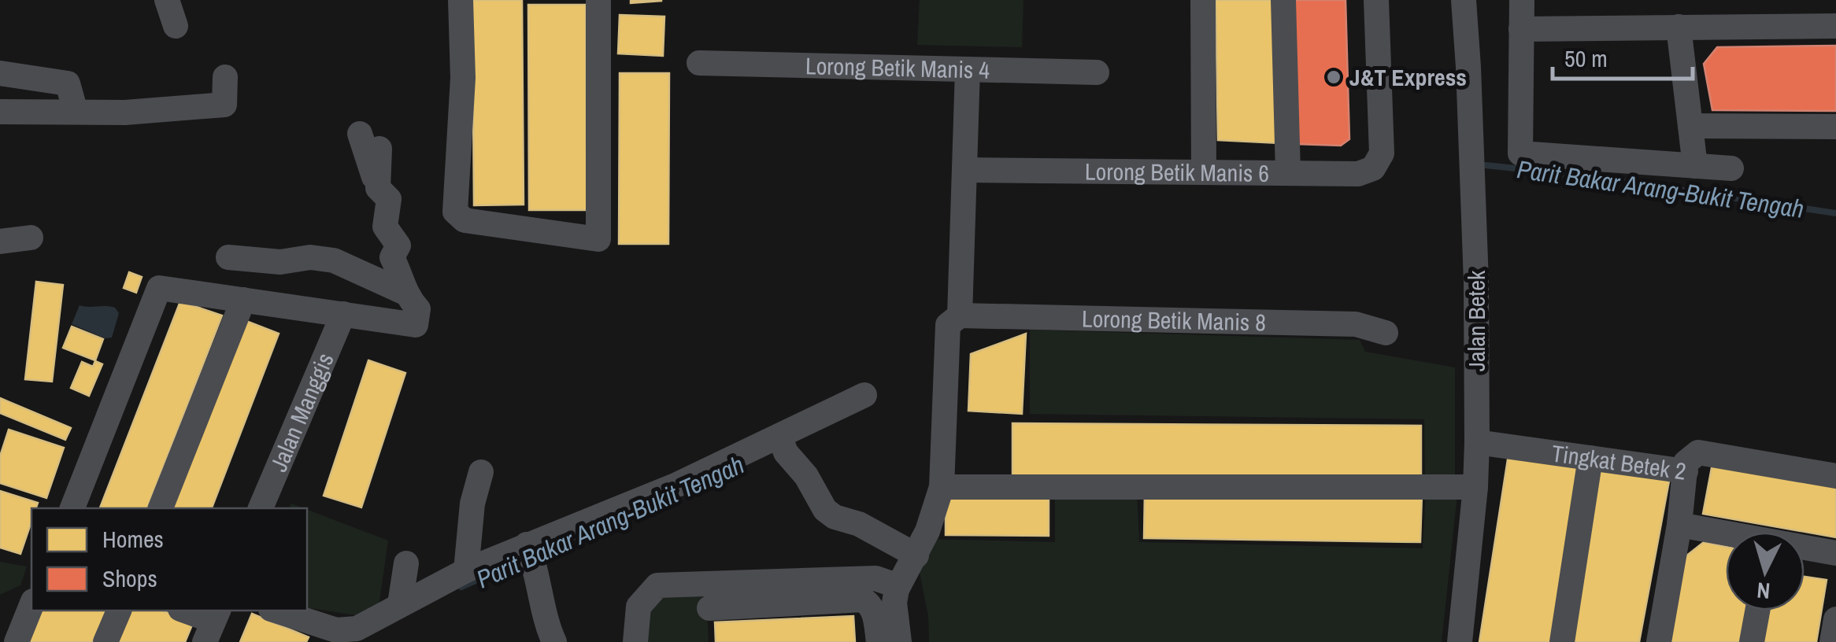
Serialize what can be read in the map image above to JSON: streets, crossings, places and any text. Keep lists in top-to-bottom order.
{
  "streets": {
    "street": [
      "Lorong Betik Manis 4",
      "Lorong Betik Manis 6",
      "Lorong Betik Manis 8",
      "Jalan Betek",
      "Jalan Manggis",
      "Tingkat Betek 2"
    ]
  },
  "crossings": [
    ["Jalan Betek", "Tingkat Betek 2"]
  ],
  "water": ["Parit Bakar Arang-Bukit Tengah"],
  "places": ["J&T Express"],
  "legend": ["Homes", "Shops"],
  "scale_bar": "50 m",
  "north": "bottom"
}
